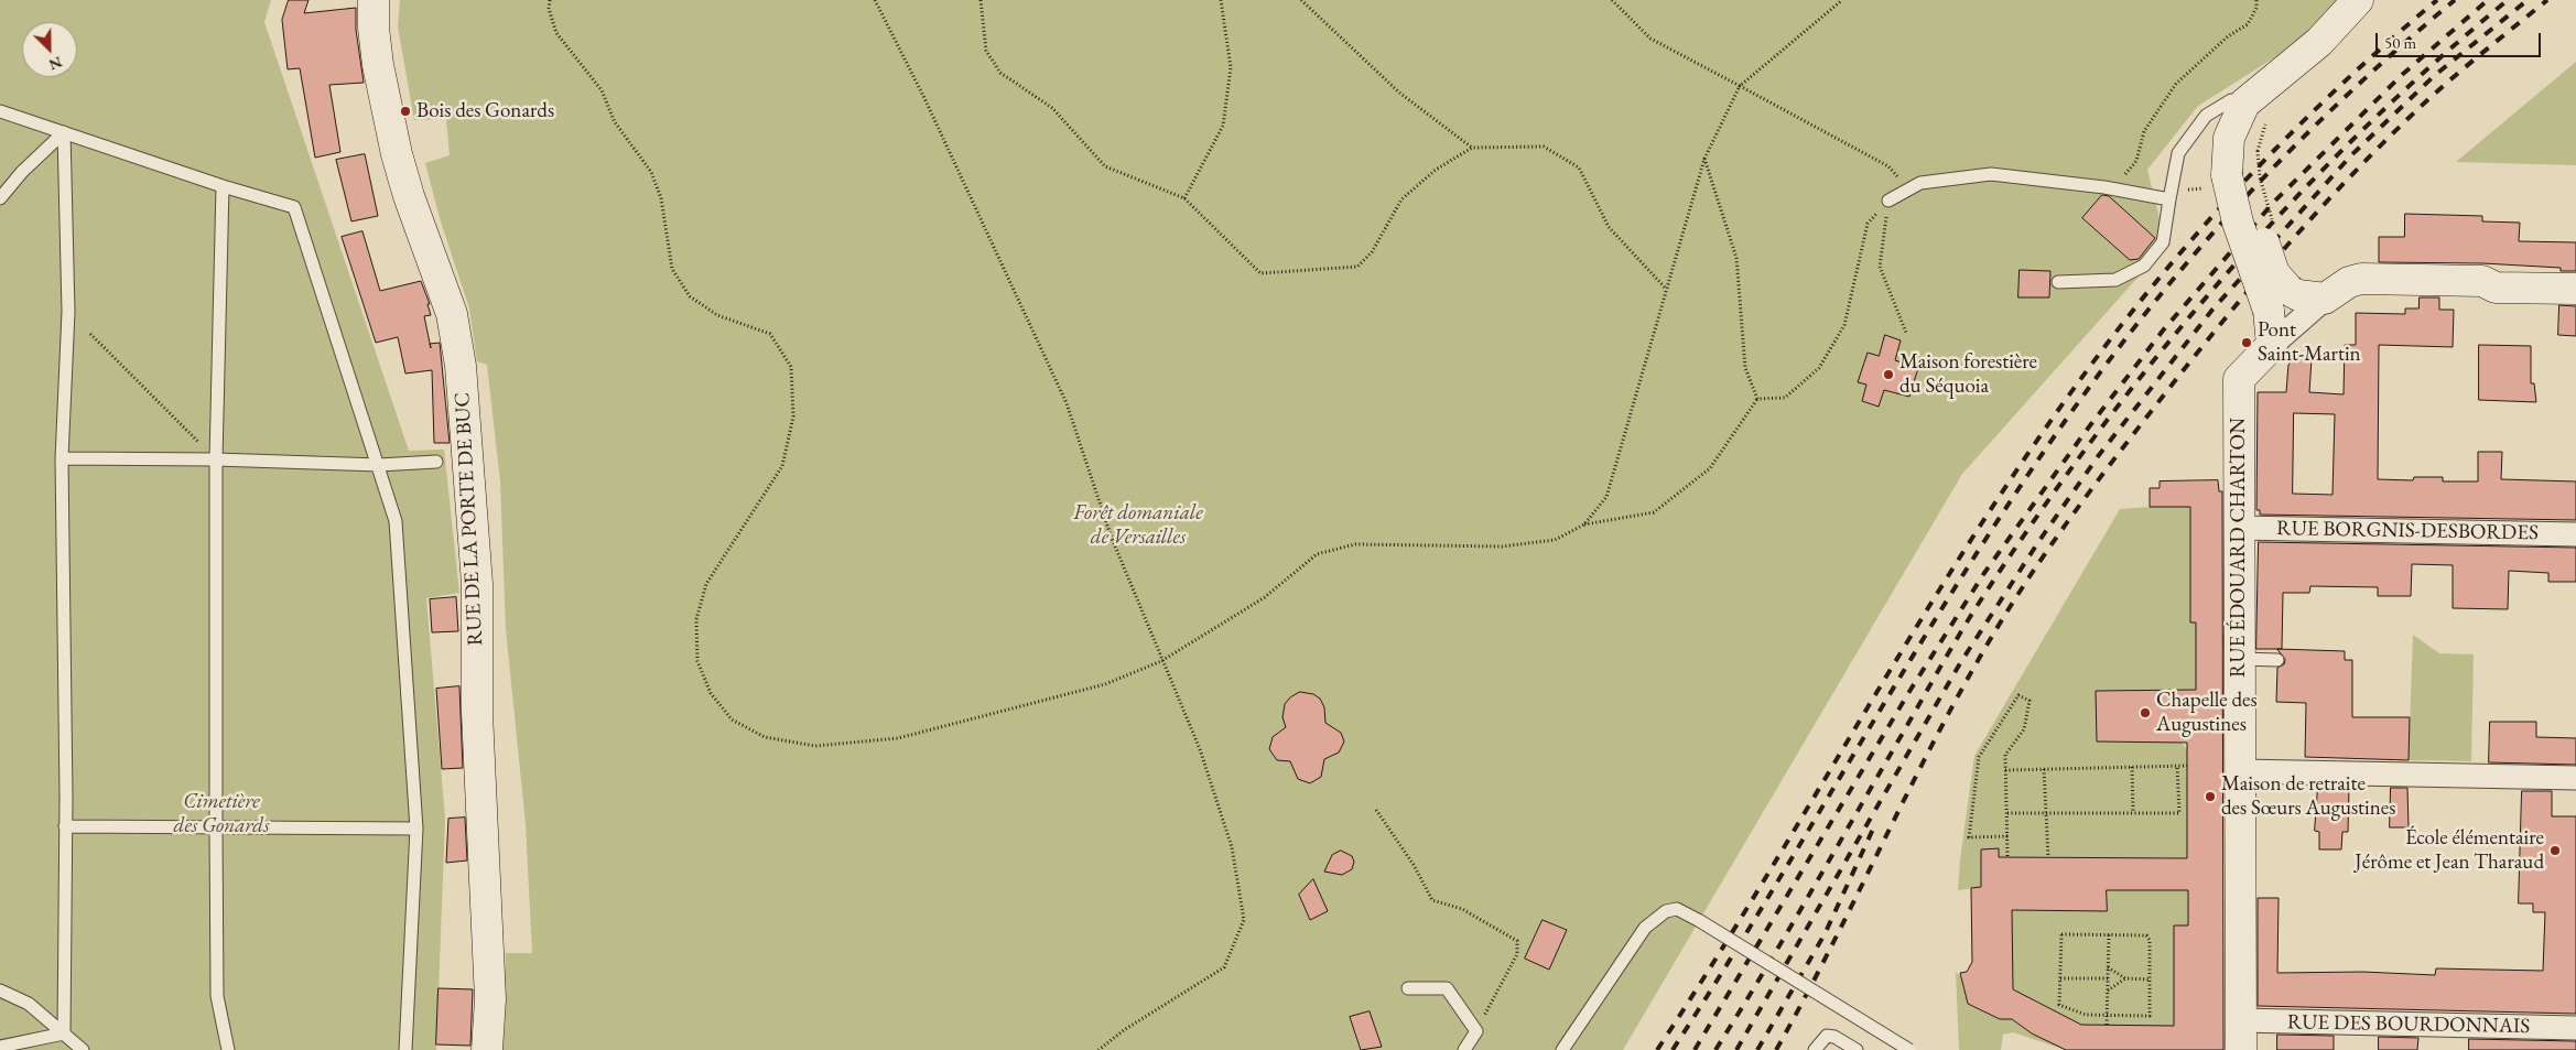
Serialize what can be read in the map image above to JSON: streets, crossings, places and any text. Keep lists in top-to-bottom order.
{
  "streets": {
    "street": [
      "RUE DE LA PORTE DE BUC",
      "RUE BORGNIS-DESBORDES",
      "RUE ÉDOUARD CHARTON",
      "RUE DES BOURDONNAIS"
    ]
  },
  "crossings": [
    ["RUE BORGNIS-DESBORDES", "RUE ÉDOUARD CHARTON"],
    ["RUE ÉDOUARD CHARTON", "RUE DES BOURDONNAIS"]
  ],
  "parks": ["Forêt domaniale de Versailles", "Cimetière des Gonards"],
  "places": [
    "Bois des Gonards",
    "Pont Saint-Martin",
    "Maison forestière du Séquoia",
    "Chapelle des Augustines",
    "Maison de retraite des Sœurs Augustines",
    "École élémentaire Jérôme et Jean Tharaud"
  ],
  "scale_bar": "50 m",
  "north": "bottom right"
}
